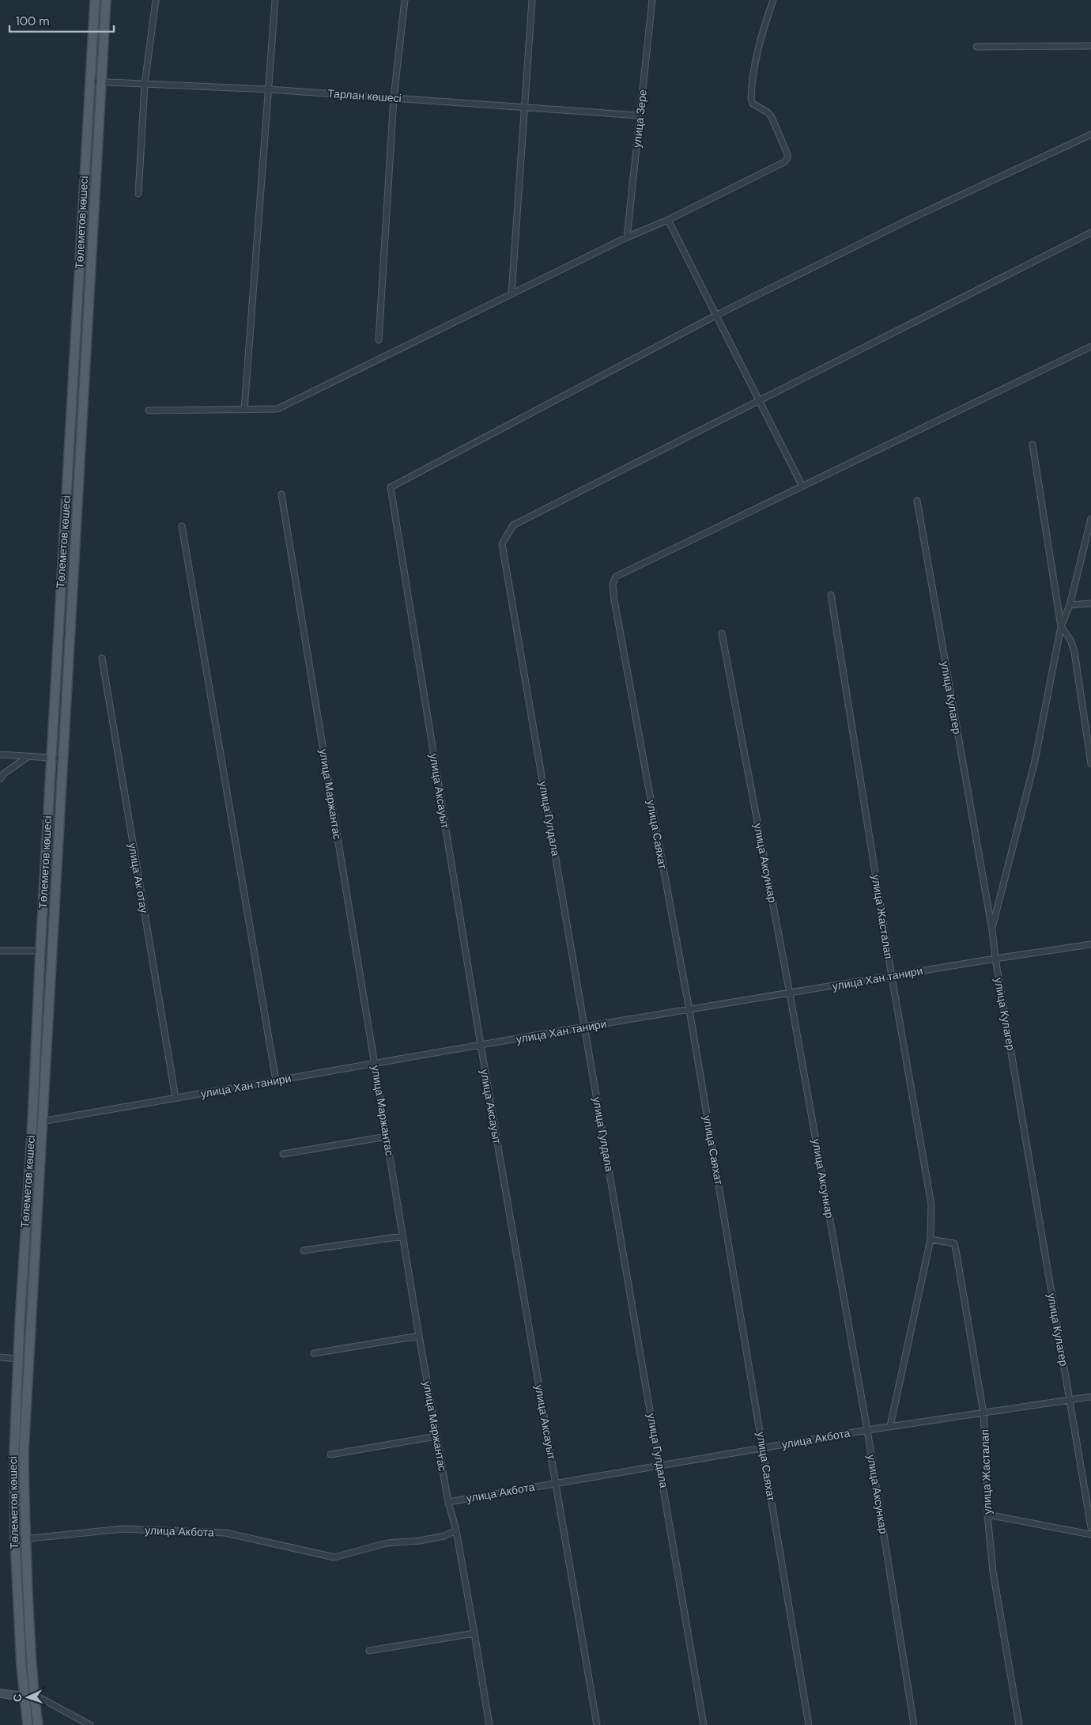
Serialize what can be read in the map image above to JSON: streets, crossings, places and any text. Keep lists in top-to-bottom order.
{
  "streets": {
    "main road": ["Төлеметов көшесі"],
    "street": [
      "Тарлан көшесі",
      "улица Зере",
      "улица Кулагер",
      "улица Аксауыт",
      "улица Маржантас",
      "улица Гулдала",
      "улица Саяхат",
      "улица Аксункар",
      "улица Ак отау",
      "улица Жасталап",
      "улица Хан танири",
      "улица Акбота"
    ]
  },
  "crossings": [
    ["Тарлан көшесі", "улица Зере"],
    ["Тарлан көшесі", "Төлеметов көшесі"],
    ["Төлеметов көшесі", "улица Хан танири"],
    ["Төлеметов көшесі", "улица Акбота"],
    ["улица Кулагер", "улица Хан танири"],
    ["улица Кулагер", "улица Акбота"],
    ["улица Аксауыт", "улица Хан танири"],
    ["улица Аксауыт", "улица Акбота"],
    ["улица Маржантас", "улица Хан танири"],
    ["улица Маржантас", "улица Акбота"],
    ["улица Гулдала", "улица Хан танири"],
    ["улица Гулдала", "улица Акбота"],
    ["улица Саяхат", "улица Хан танири"],
    ["улица Саяхат", "улица Акбота"],
    ["улица Аксункар", "улица Хан танири"],
    ["улица Аксункар", "улица Акбота"],
    ["улица Ак отау", "улица Хан танири"],
    ["улица Жасталап", "улица Хан танири"],
    ["улица Жасталап", "улица Акбота"]
  ],
  "scale_bar": "100 m",
  "north": "left"
}
